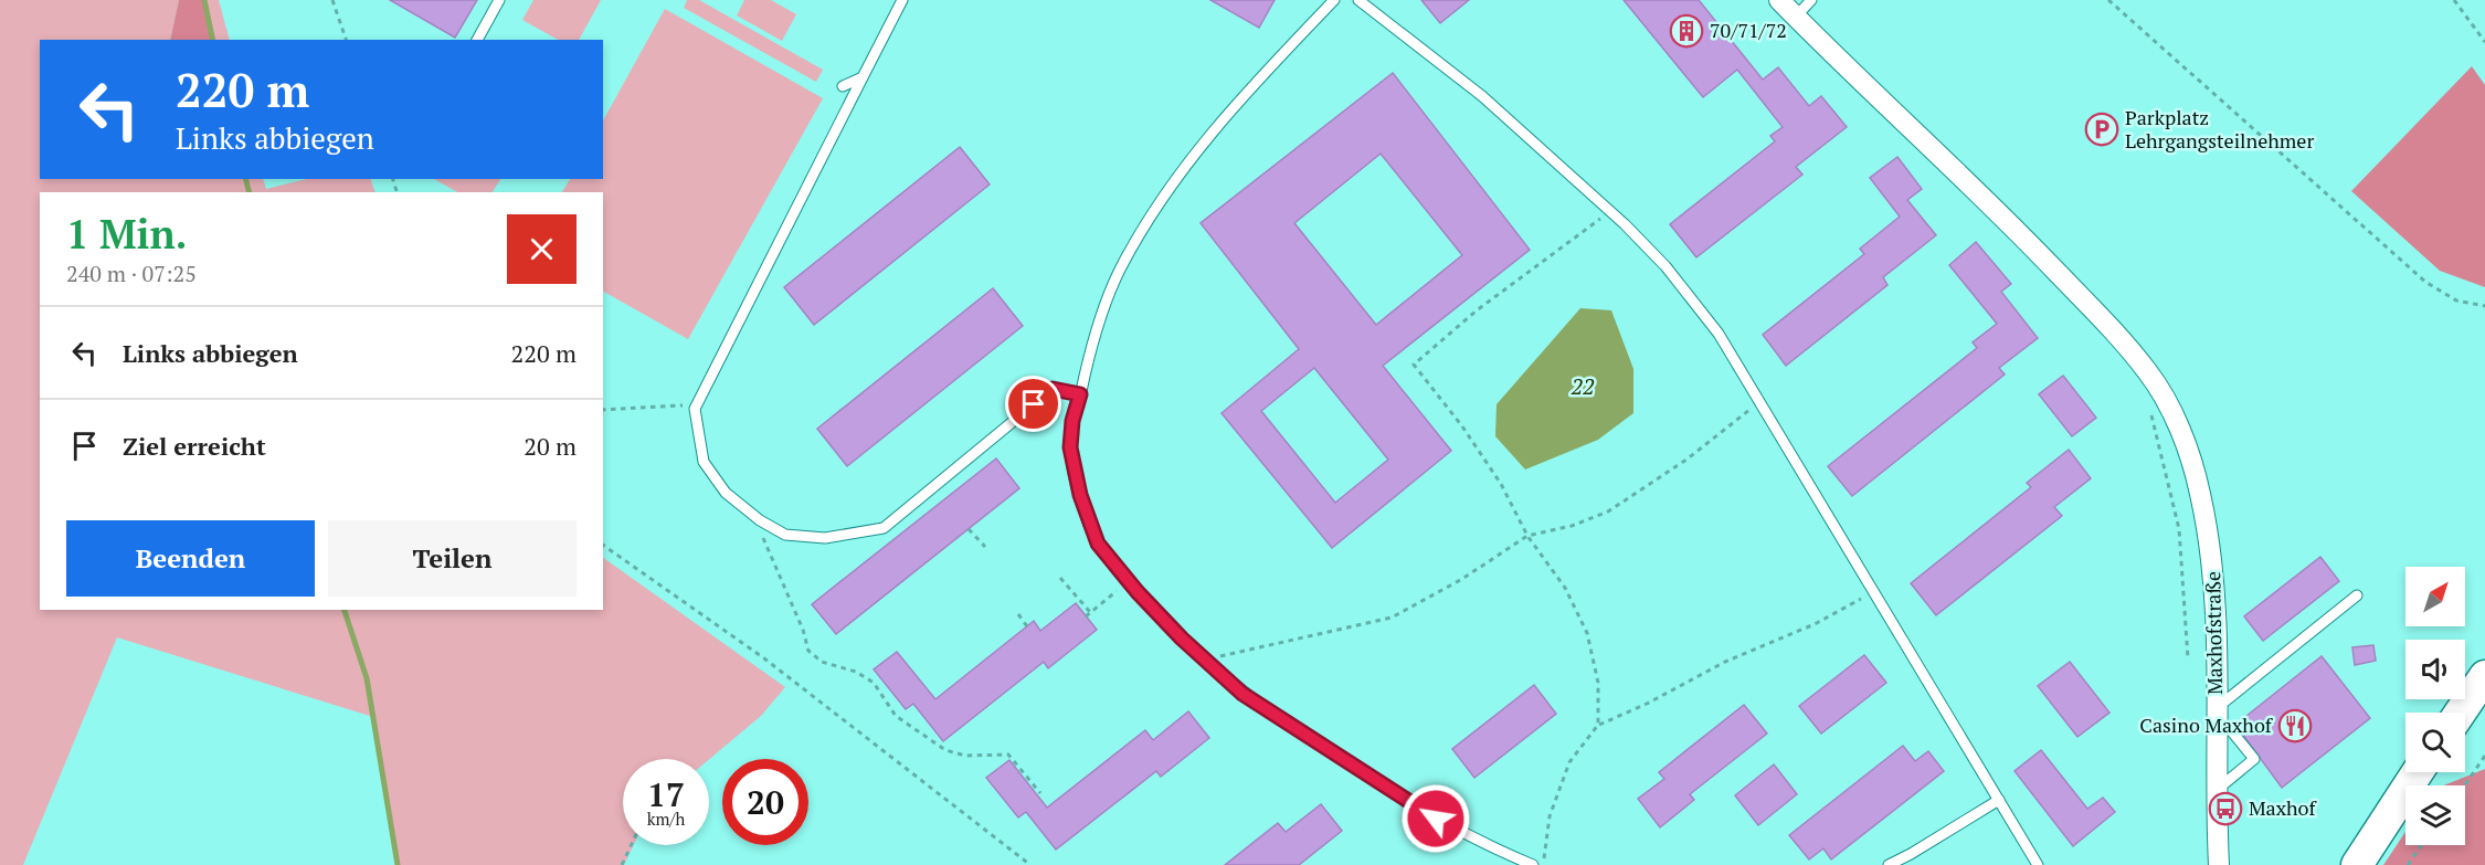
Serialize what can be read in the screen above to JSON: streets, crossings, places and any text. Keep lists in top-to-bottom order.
{
  "streets": {
    "street": ["Maxhofstraße"]
  },
  "water": ["22"],
  "places": {
    "building": ["70/71/72"],
    "parking": ["Parkplatz Lehrgangsteilnehmer"],
    "restaurant": ["Casino Maxhof"],
    "bus stop": ["Maxhof"]
  },
  "north": "top right",
  "page": {
    "turn": ["220 m", "Links abbiegen"],
    "heading": ["1 Min.", "240 m · 07:25"],
    "list": [
      {
        "name": "Links abbiegen",
        "value": "220 m"
      },
      {
        "name": "Ziel erreicht",
        "value": "20 m"
      }
    ],
    "buttons": ["Beenden", "Teilen"],
    "speed": "17 km/h",
    "limit": "20"
  }
}
